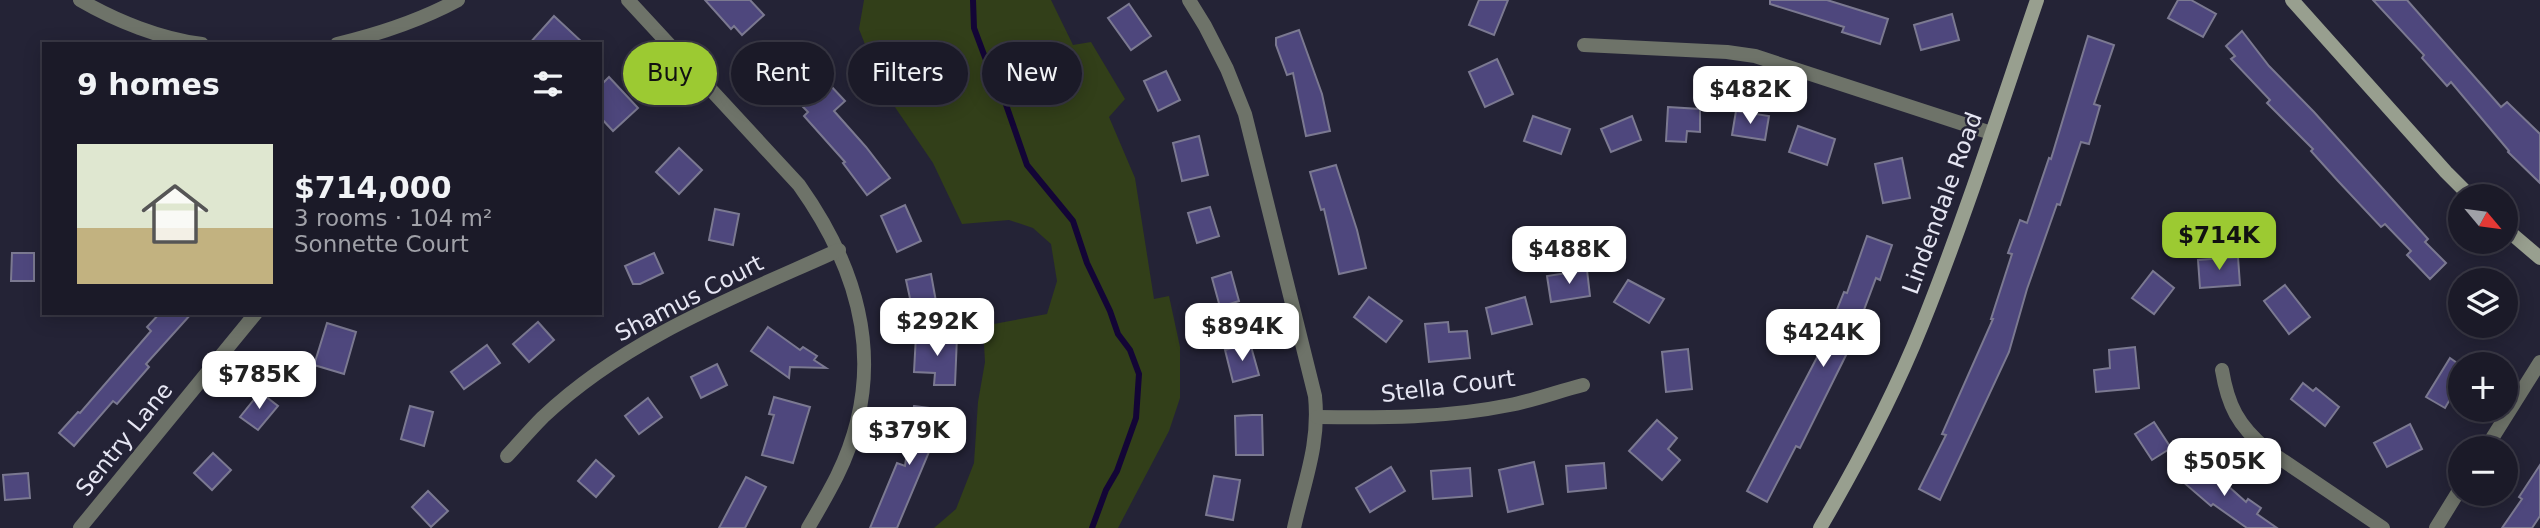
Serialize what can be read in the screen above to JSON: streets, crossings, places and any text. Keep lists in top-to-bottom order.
{
  "streets": {
    "street": [
      "Lindendale Road",
      "Shamus Court",
      "Stella Court",
      "Sentry Lane"
    ]
  },
  "north": "bottom right",
  "page": {
    "chip": [
      "Buy",
      "Rent",
      "Filters",
      "New"
    ],
    "heading": "9 homes",
    "price": [
      "$482K",
      "$714K",
      "$488K",
      "$292K",
      "$894K",
      "$424K",
      "$785K",
      "$379K",
      "$505K"
    ],
    "list": [
      {
        "name": "$714,000",
        "note": "3 rooms · 104 m² · Sonnette Court"
      }
    ],
    "map_buttons": ["+", "−"]
  }
}
